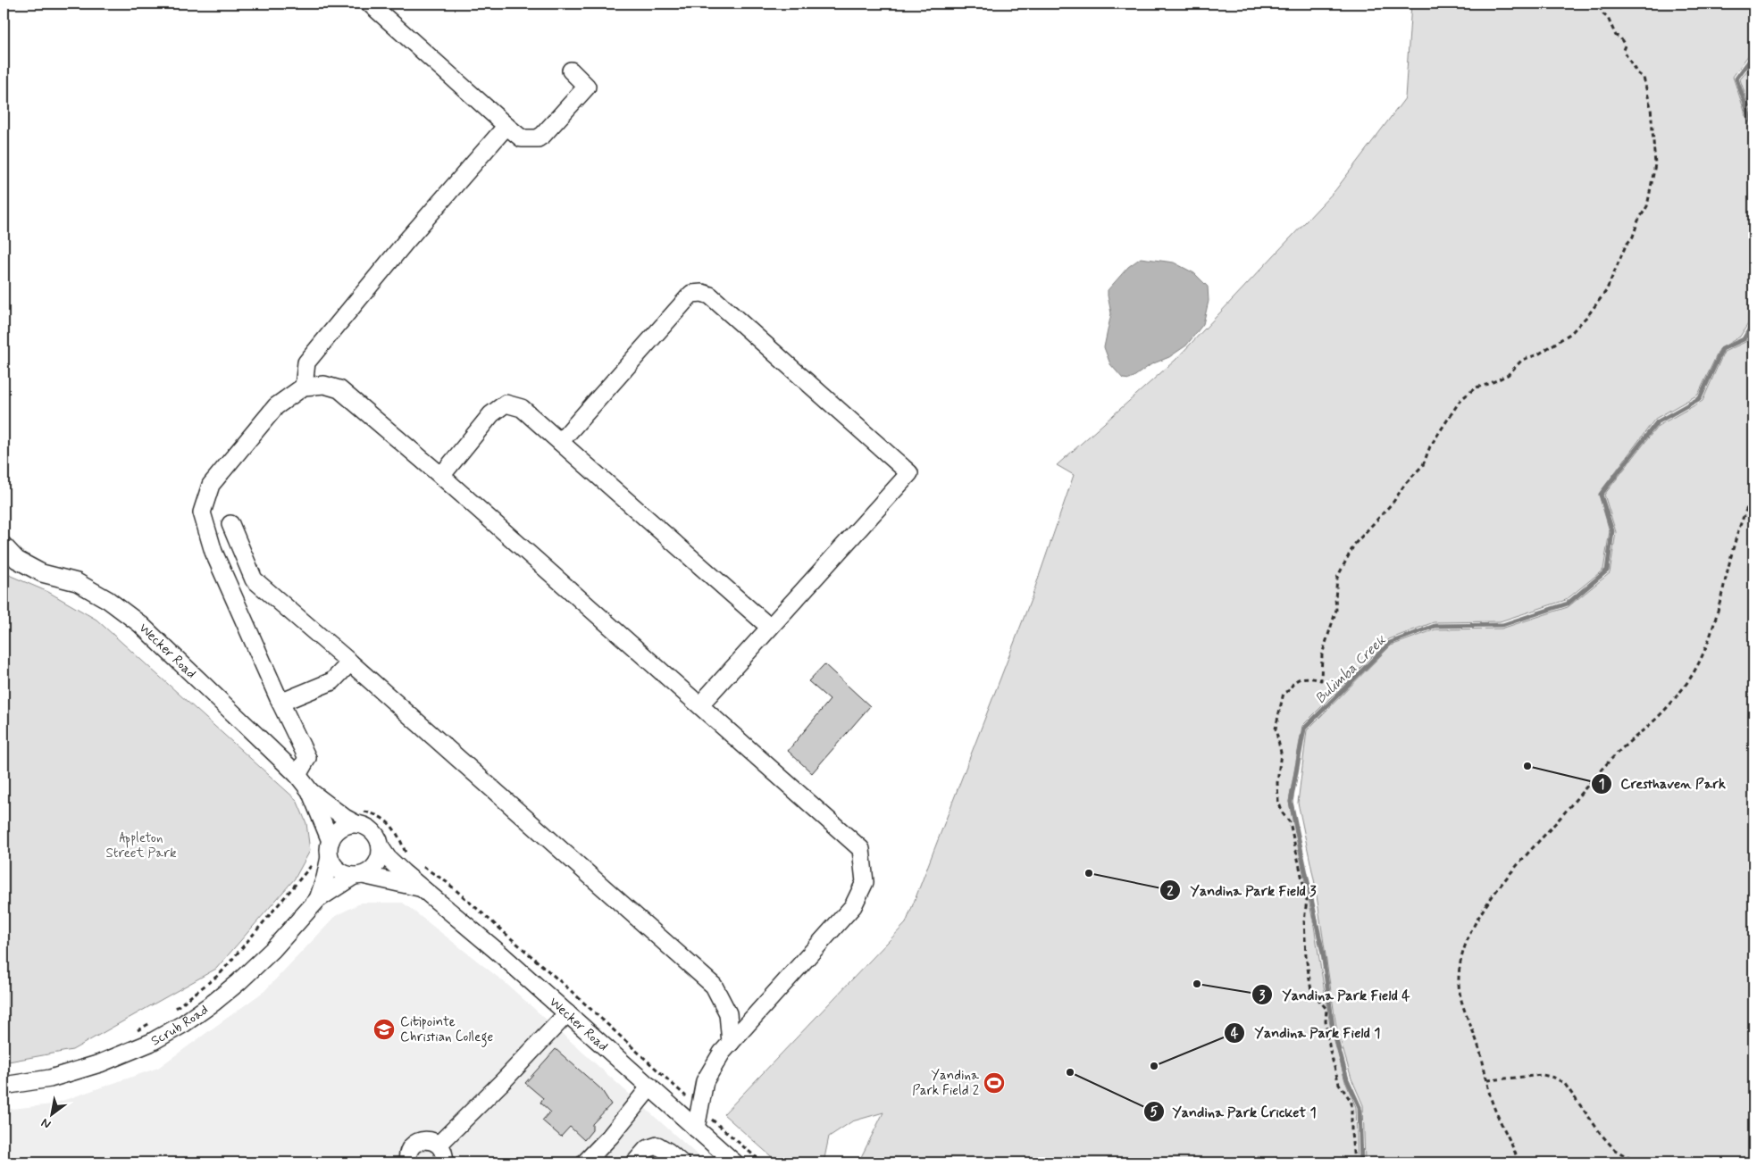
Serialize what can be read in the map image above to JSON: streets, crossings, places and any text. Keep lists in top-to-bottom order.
{
  "streets": {
    "street": ["Wecker Road", "Scrub Road"]
  },
  "crossings": [
    ["Wecker Road", "Scrub Road"]
  ],
  "water": ["Bulimba Creek"],
  "parks": ["Appleton Street Park"],
  "places": {
    "other": [
      "Cresthaven Park",
      "Yandina Park Field 3",
      "Yandina Park Field 4",
      "Yandina Park Field 1",
      "Yandina Park Cricket 1"
    ],
    "school or university": ["Citipointe Christian College"],
    "sports": ["Yandina Park Field 2"]
  },
  "north": "bottom left"
}
